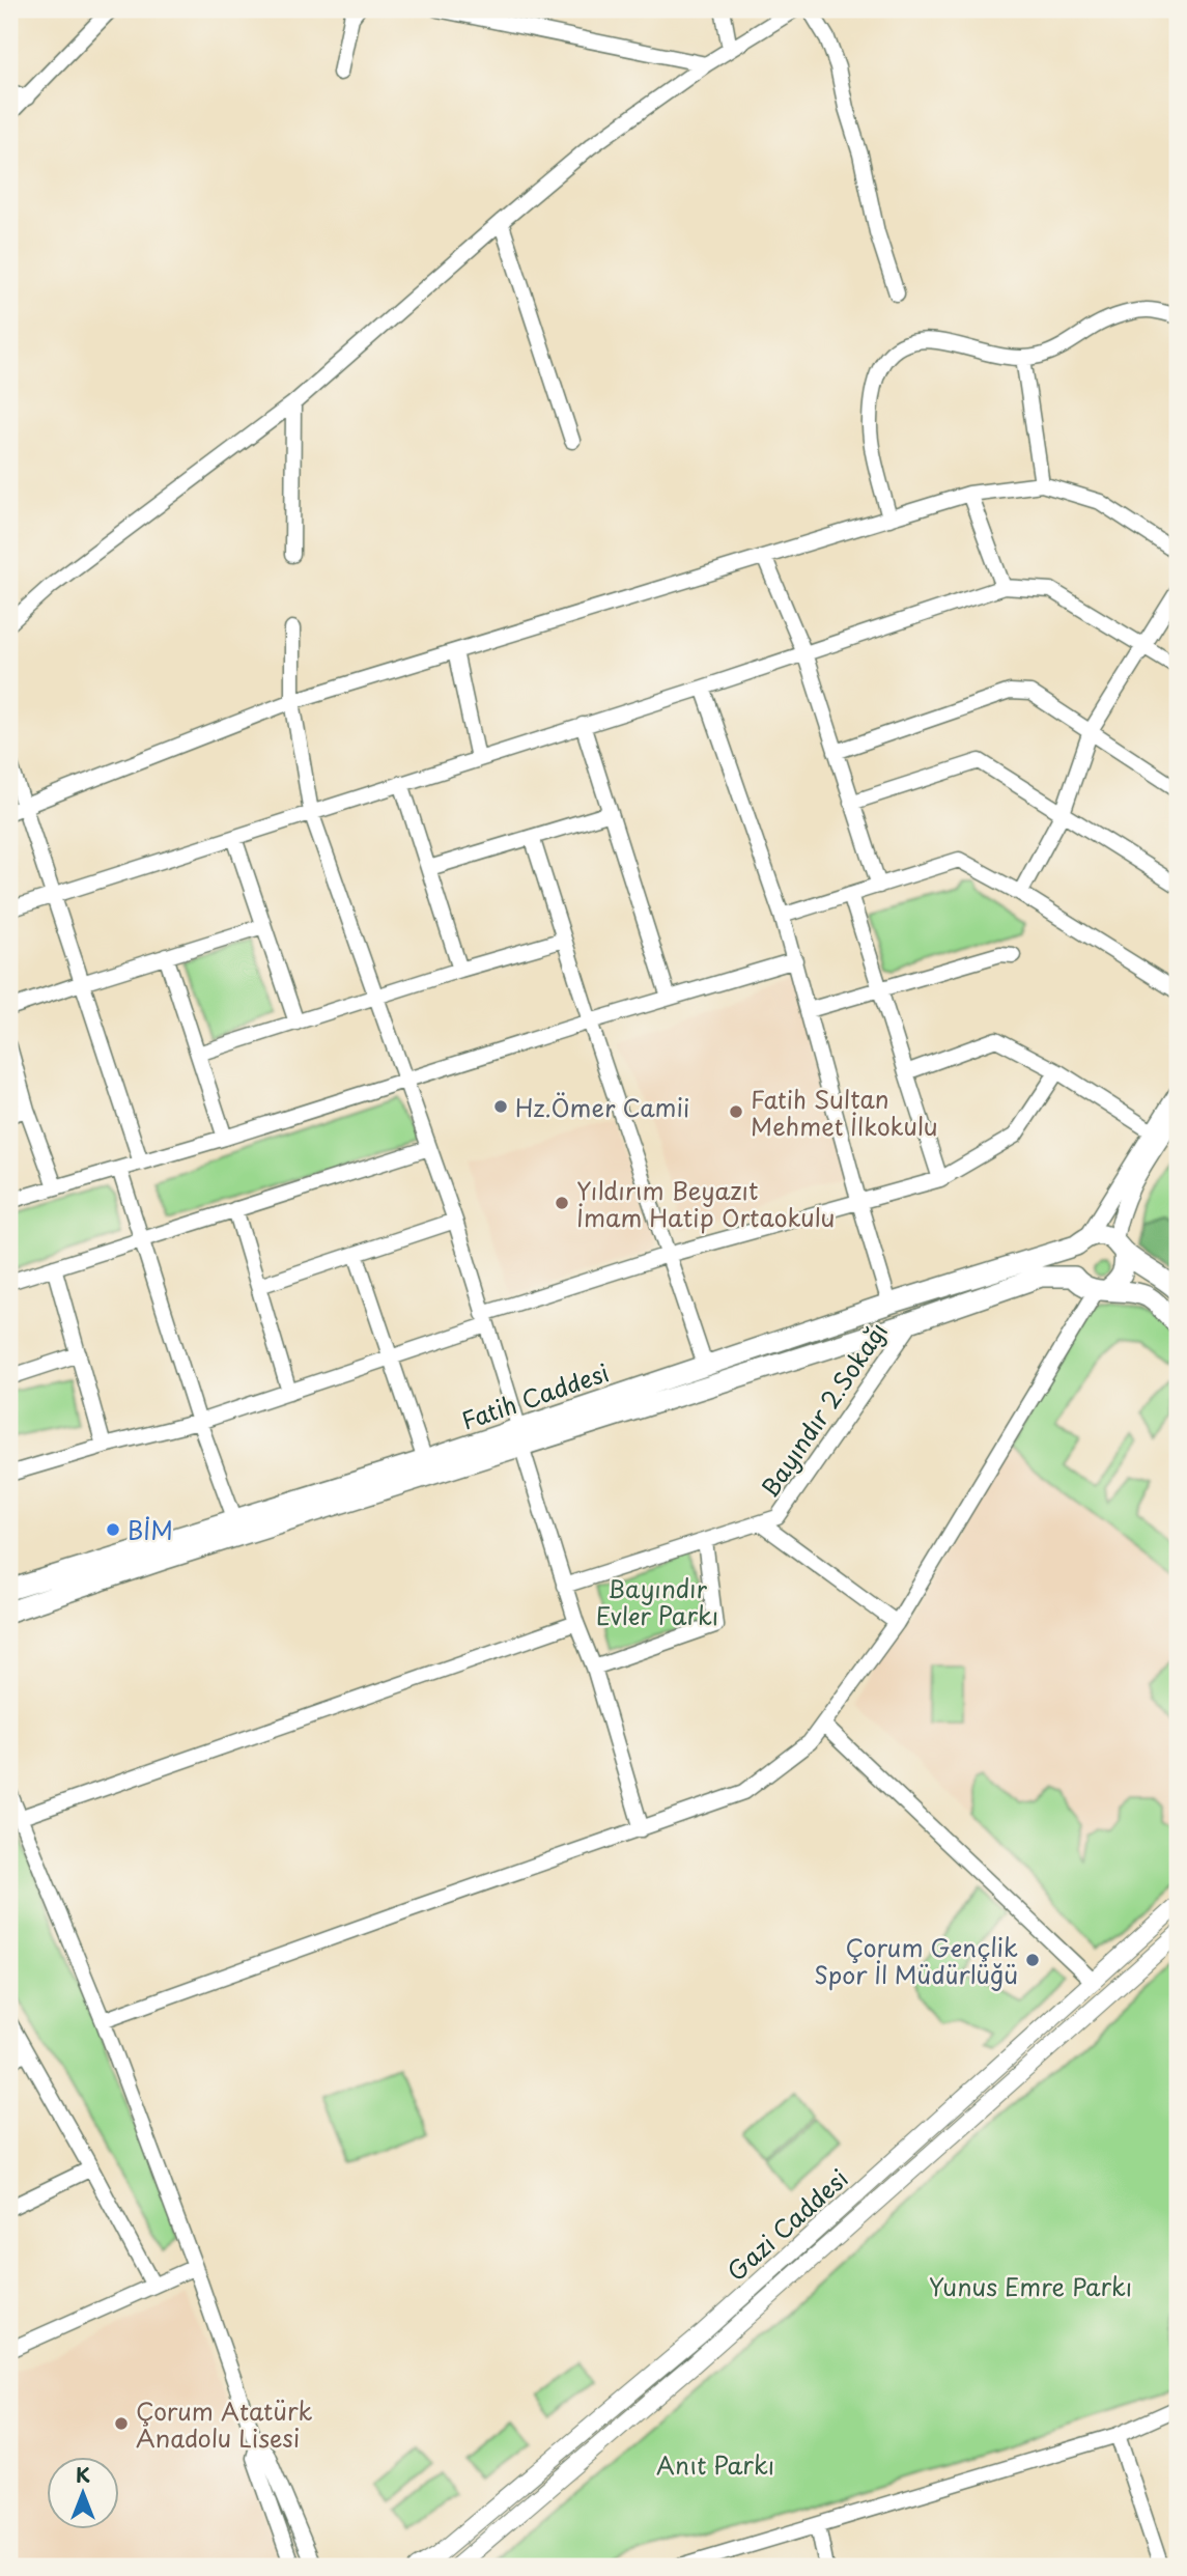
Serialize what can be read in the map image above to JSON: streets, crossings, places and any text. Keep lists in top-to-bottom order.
{
  "streets": {
    "main road": ["Fatih Caddesi"],
    "street": ["Bayındır 2.Sokağı", "Gazi Caddesi"]
  },
  "crossings": [
    ["Fatih Caddesi", "Bayındır 2.Sokağı"]
  ],
  "parks": ["Bayındır Evler Parkı", "Yunus Emre Parkı", "Anıt Parkı"],
  "places": [
    "Hz.Ömer Camii",
    "Fatih Sultan Mehmet İlkokulu",
    "Yıldırım Beyazıt İmam Hatip Ortaokulu",
    "BİM",
    "Çorum Gençlik Spor İl Müdürlüğü",
    "Çorum Atatürk Anadolu Lisesi"
  ],
  "north": "top"
}
